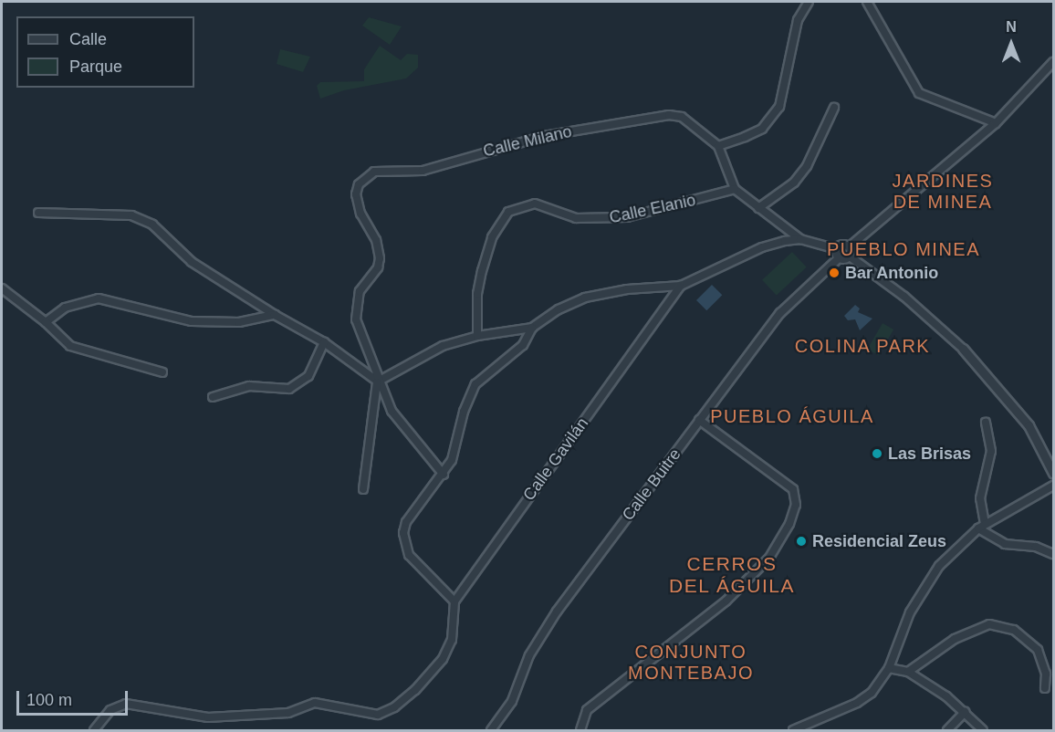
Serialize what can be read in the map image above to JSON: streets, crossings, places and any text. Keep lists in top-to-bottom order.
{
  "streets": {
    "street": [
      "Calle Milano",
      "Calle Elanio",
      "Calle Gavilán",
      "Calle Buitre"
    ]
  },
  "districts": [
    "JARDINES DE MINEA",
    "PUEBLO MINEA",
    "COLINA PARK",
    "PUEBLO ÁGUILA",
    "CERROS DEL ÁGUILA",
    "CONJUNTO MONTEBAJO"
  ],
  "places": ["Bar Antonio", "Las Brisas", "Residencial Zeus"],
  "legend": ["Calle", "Parque"],
  "scale_bar": "100 m",
  "north": "top"
}
